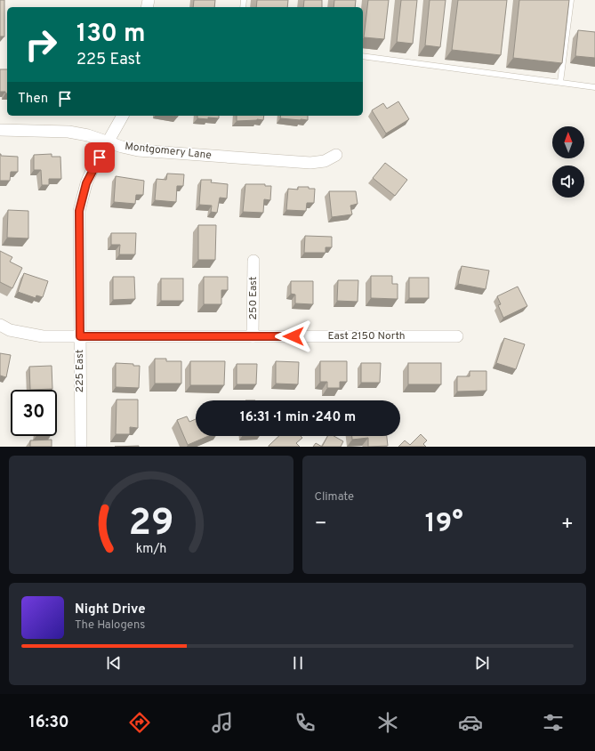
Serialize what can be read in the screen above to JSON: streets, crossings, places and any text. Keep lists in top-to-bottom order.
{
  "streets": {
    "street": [
      "Montgomery Lane",
      "250 East",
      "East 2150 North",
      "225 East"
    ]
  },
  "crossings": [
    ["Montgomery Lane", "225 East"],
    ["250 East", "East 2150 North"],
    ["East 2150 North", "225 East"]
  ],
  "north": "top",
  "page": {
    "turn": ["130 m", "225 East"],
    "then": "Then",
    "limit": "30",
    "trip": "16:31 · 1 min · 240 m",
    "tile": "Climate",
    "heat": ["−", "19°", "+"],
    "song": ["Night Drive", "The Halogens"],
    "tabs": "16:30",
    "gauge": ["29", "km/h"]
  }
}
